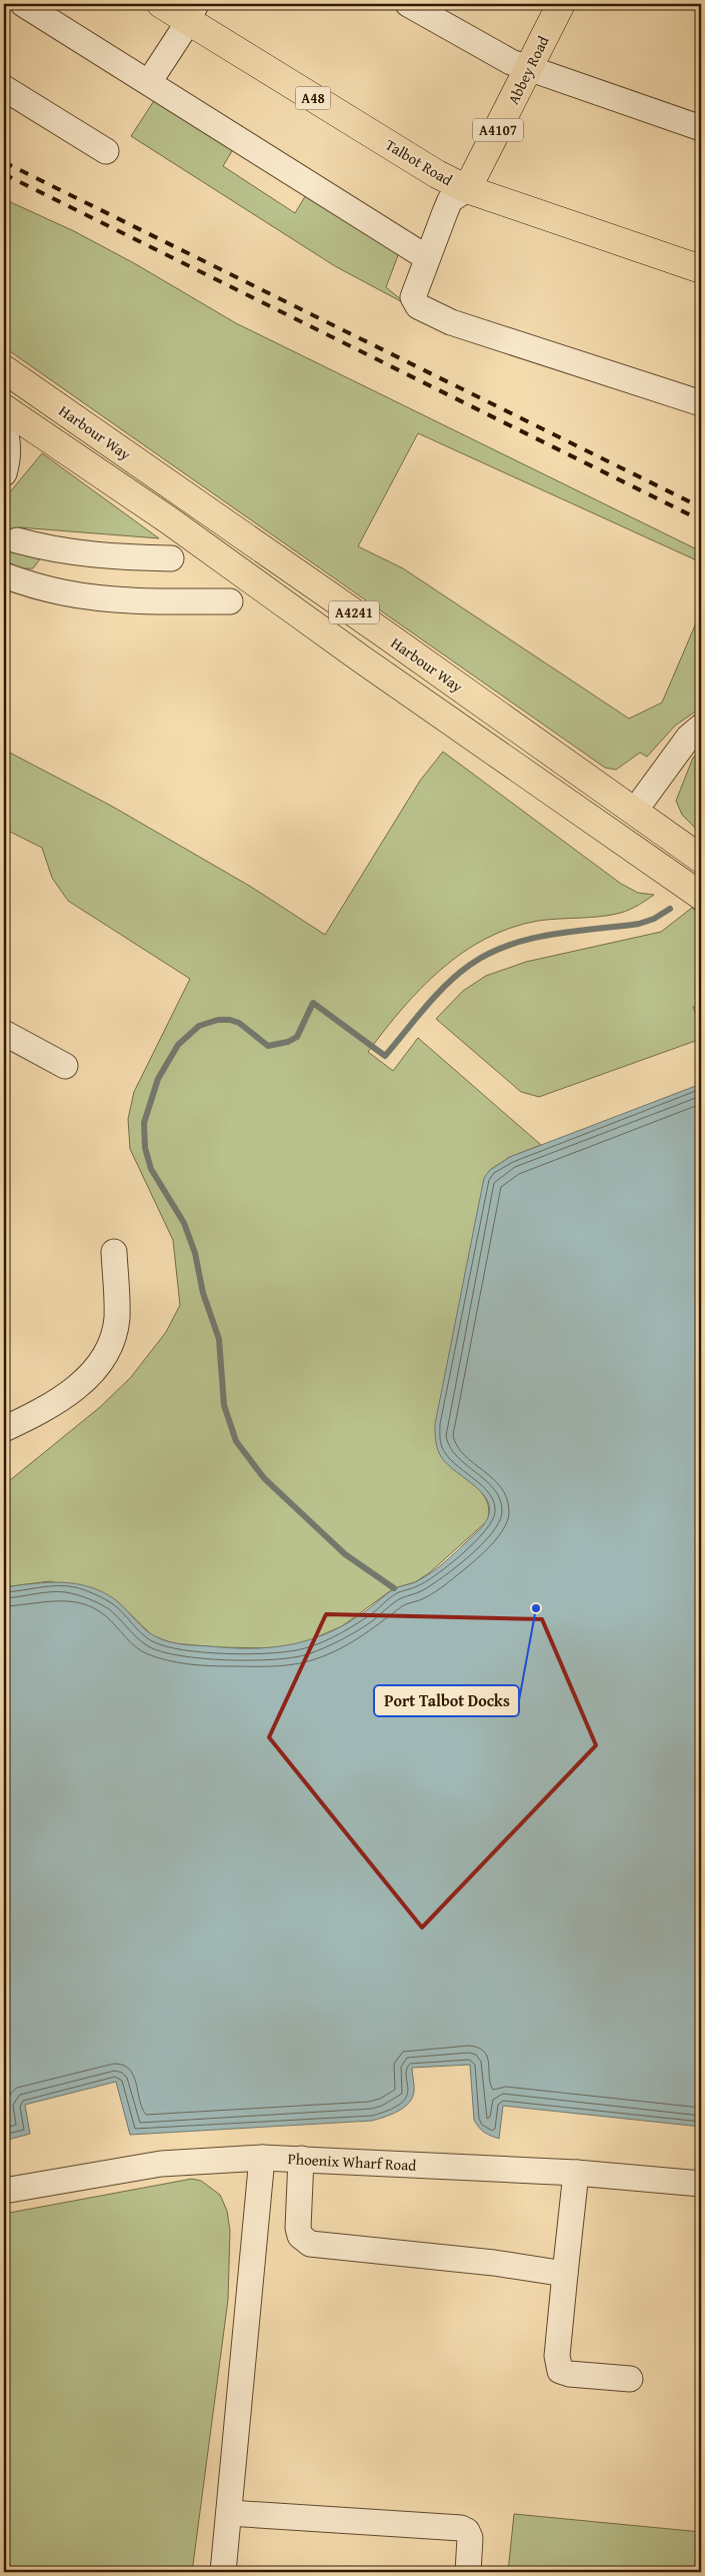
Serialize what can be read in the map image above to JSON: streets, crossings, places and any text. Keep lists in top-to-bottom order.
{
  "streets": {
    "main road": [
      "Abbey Road",
      "A48",
      "A4107",
      "Talbot Road",
      "Harbour Way",
      "A4241"
    ],
    "street": ["Phoenix Wharf Road"]
  },
  "crossings": [
    ["Abbey Road", "Talbot Road"]
  ],
  "places": ["Port Talbot Docks"]
}
